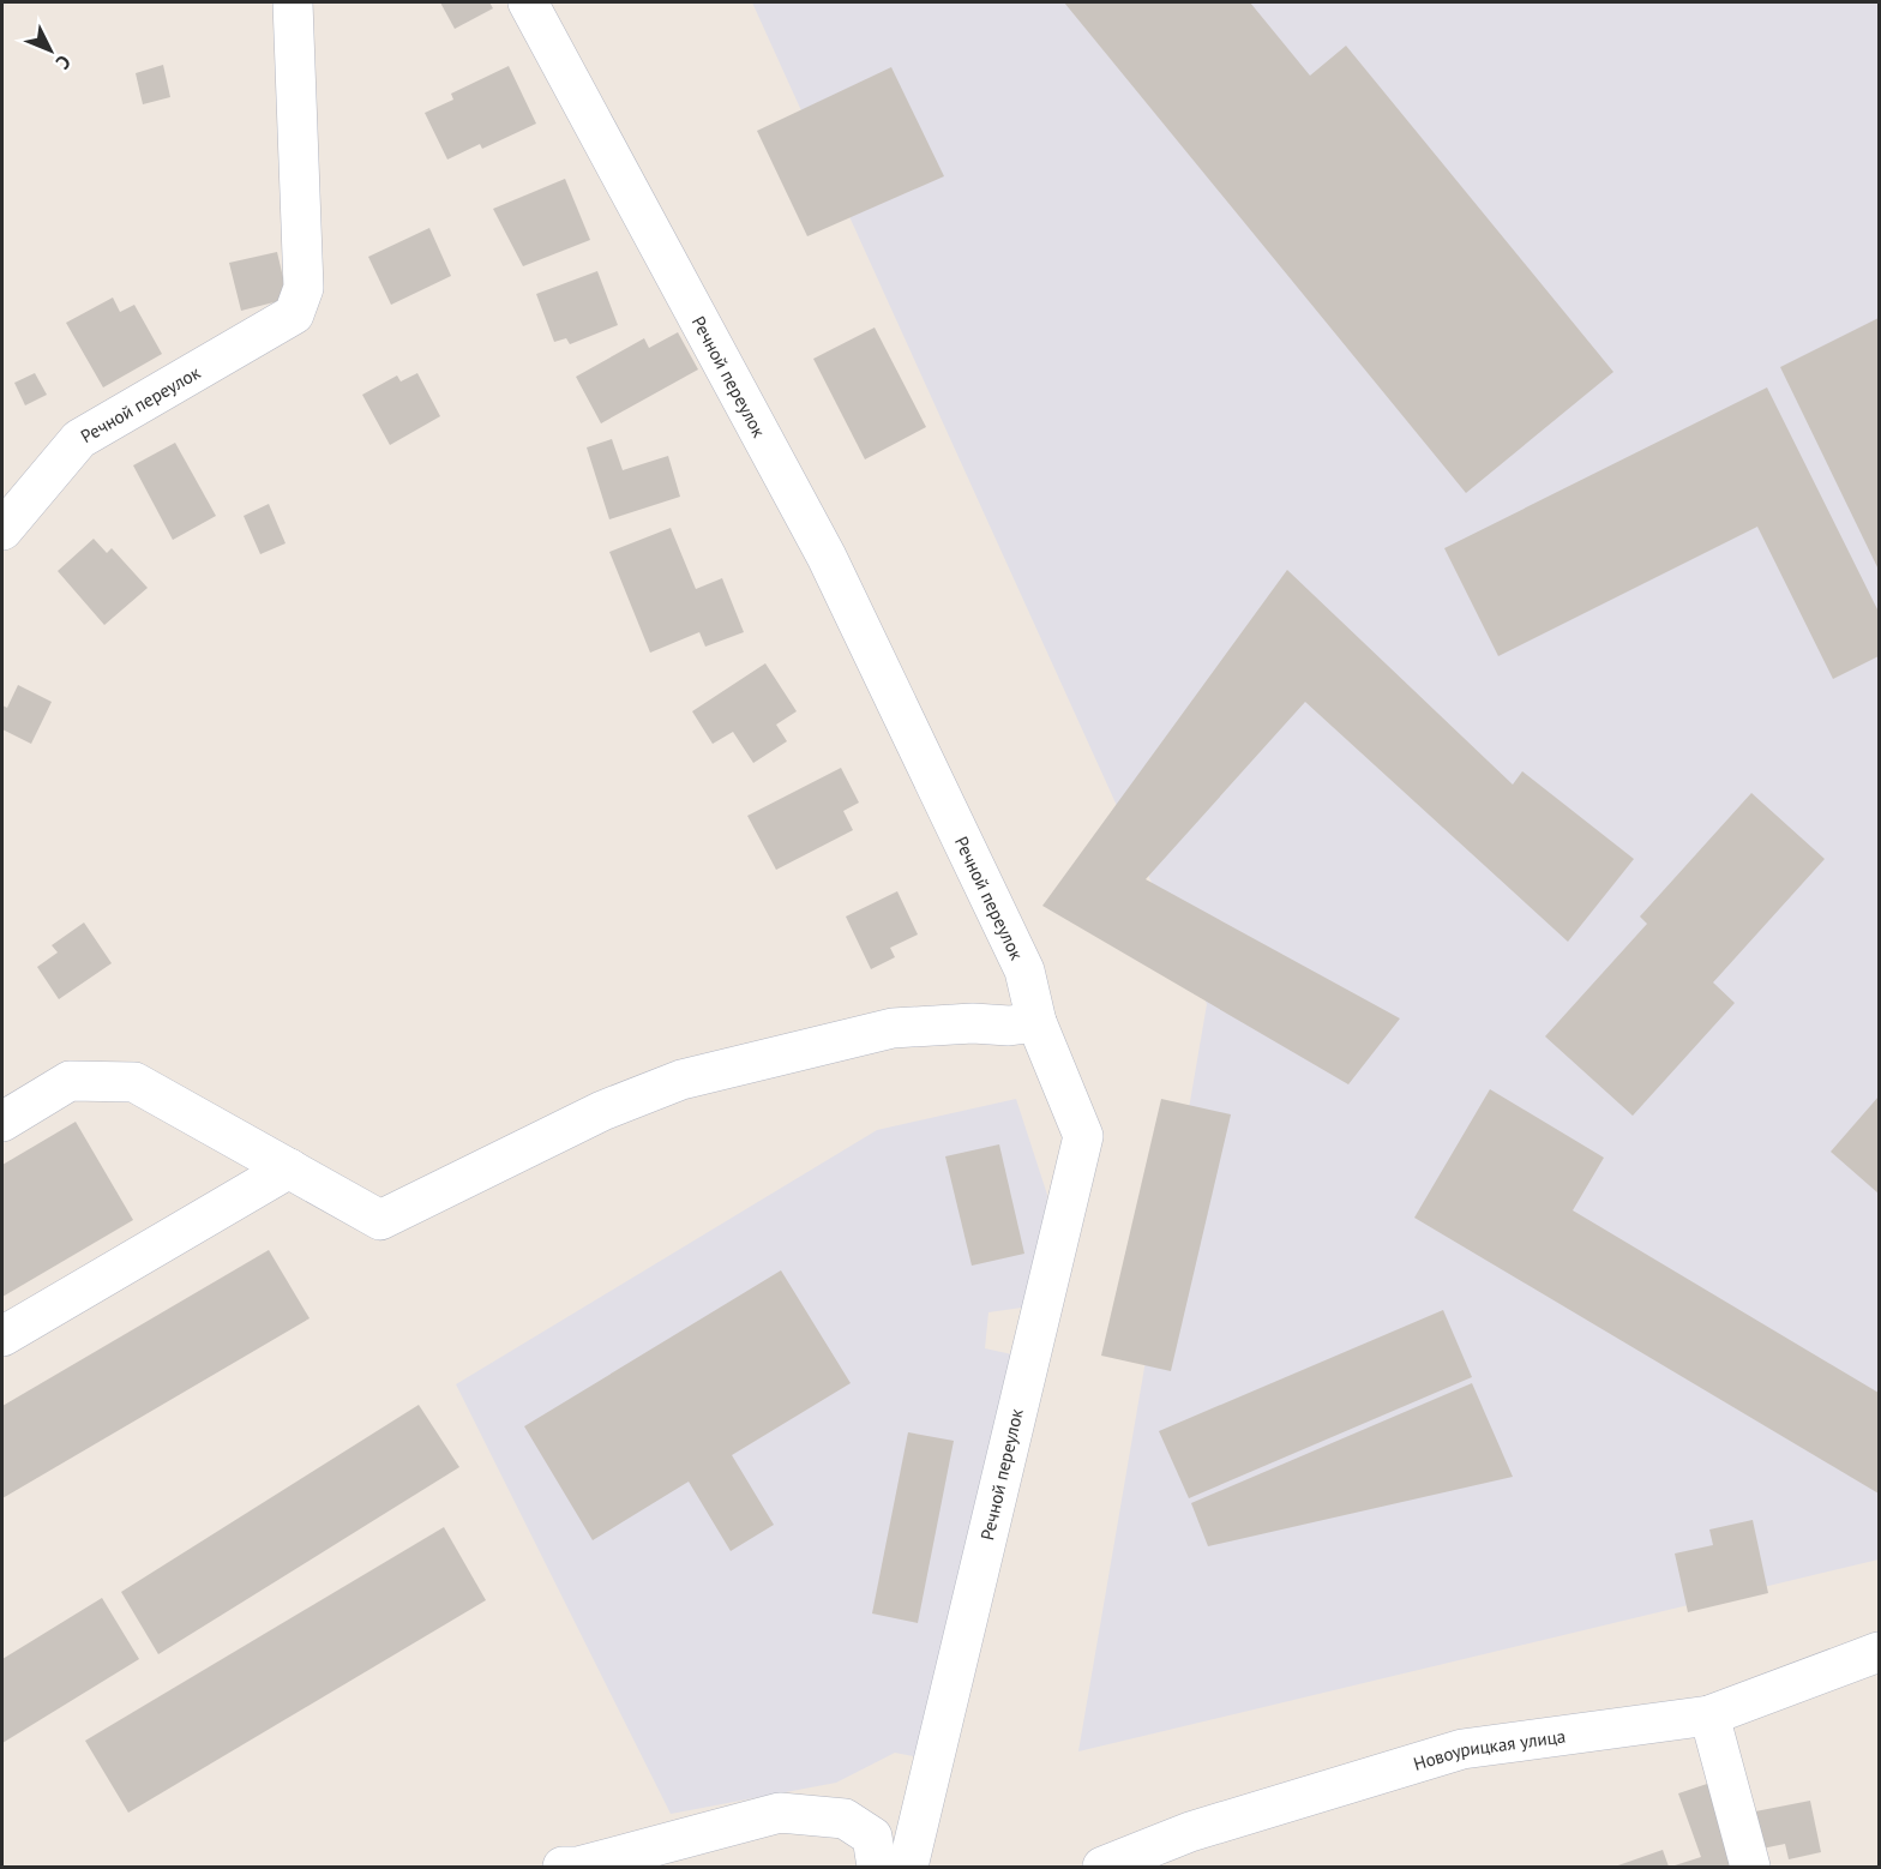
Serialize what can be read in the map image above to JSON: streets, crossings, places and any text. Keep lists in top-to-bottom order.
{
  "streets": {
    "street": ["Речной переулок", "Новоурицкая улица"]
  },
  "north": "bottom right"
}
